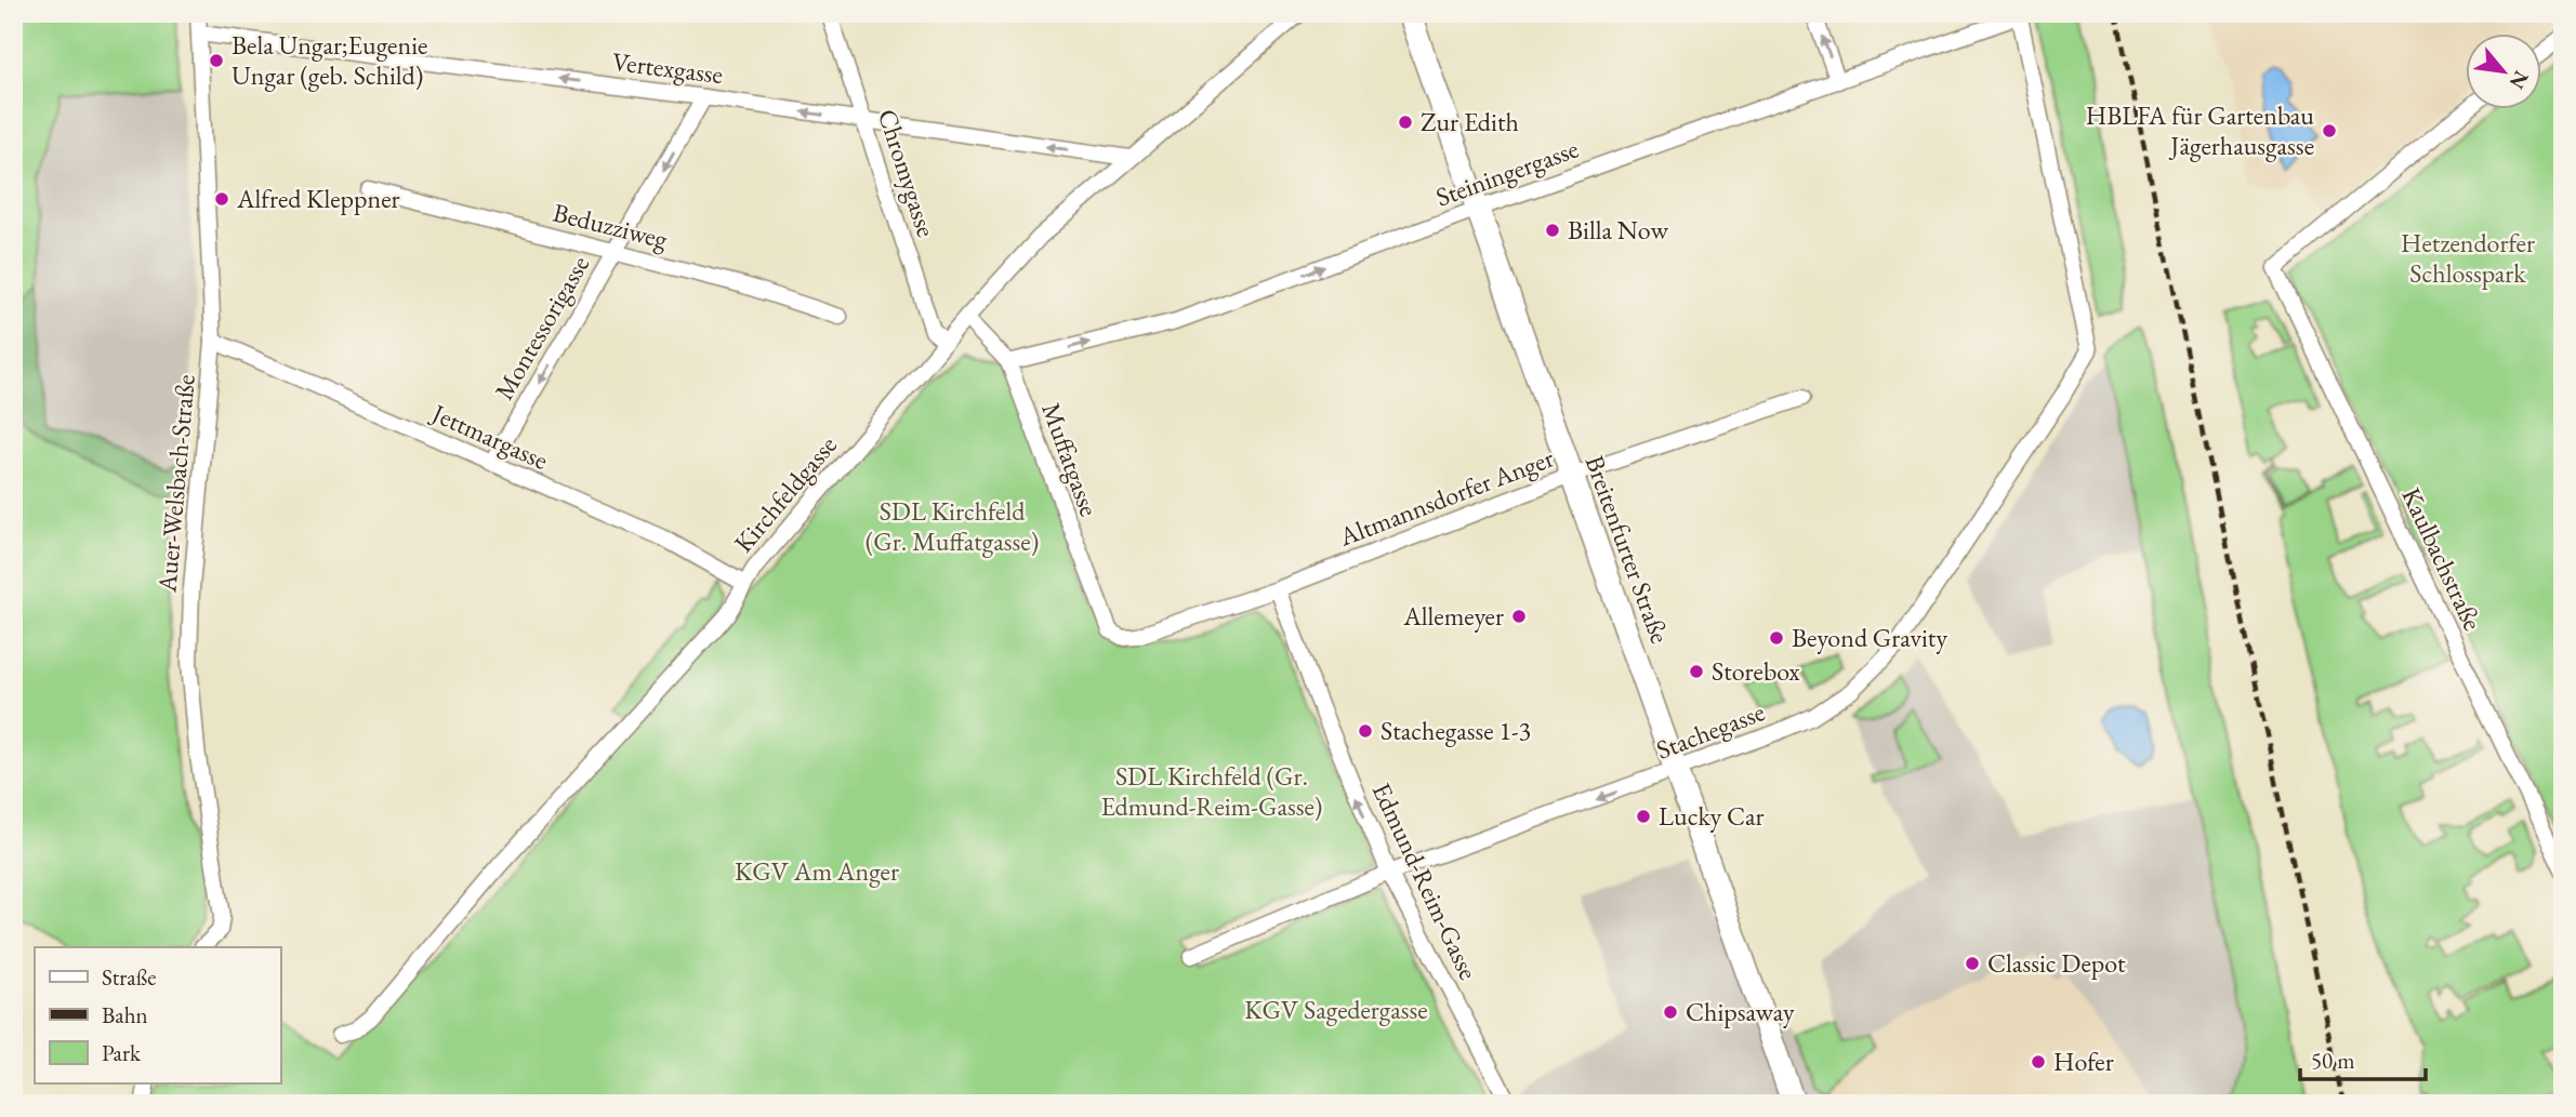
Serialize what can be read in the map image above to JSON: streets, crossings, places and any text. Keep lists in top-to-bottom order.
{
  "streets": {
    "main road": ["Breitenfurter Straße"],
    "street": [
      "Vertexgasse",
      "Chromygasse",
      "Steiningergasse",
      "Beduzziweg",
      "Montessorigasse",
      "Jettmargasse",
      "Muffatgasse",
      "Auer-Welsbach-Straße",
      "Kirchfeldgasse",
      "Altmannsdorfer Anger",
      "Kaulbachstraße",
      "Stachegasse",
      "Edmund-Reim-Gasse"
    ]
  },
  "crossings": [
    ["Vertexgasse", "Chromygasse"],
    ["Vertexgasse", "Montessorigasse"],
    ["Vertexgasse", "Auer-Welsbach-Straße"],
    ["Vertexgasse", "Kirchfeldgasse"],
    ["Chromygasse", "Kirchfeldgasse"],
    ["Steiningergasse", "Muffatgasse"],
    ["Steiningergasse", "Breitenfurter Straße"],
    ["Steiningergasse", "Stachegasse"],
    ["Beduzziweg", "Montessorigasse"],
    ["Montessorigasse", "Jettmargasse"],
    ["Jettmargasse", "Auer-Welsbach-Straße"],
    ["Jettmargasse", "Kirchfeldgasse"],
    ["Muffatgasse", "Kirchfeldgasse"],
    ["Muffatgasse", "Altmannsdorfer Anger"],
    ["Altmannsdorfer Anger", "Breitenfurter Straße"],
    ["Altmannsdorfer Anger", "Edmund-Reim-Gasse"],
    ["Breitenfurter Straße", "Stachegasse"],
    ["Stachegasse", "Edmund-Reim-Gasse"]
  ],
  "one_way": [
    "Vertexgasse",
    "Steiningergasse",
    "Montessorigasse",
    "Edmund-Reim-Gasse"
  ],
  "parks": [
    "Hetzendorfer Schlosspark",
    "SDL Kirchfeld (Gr. Muffatgasse)",
    "SDL Kirchfeld (Gr. Edmund-Reim-Gasse)",
    "KGV Am Anger",
    "KGV Sagedergasse"
  ],
  "places": [
    "Bela Ungar;Eugenie Ungar (geb. Schild)",
    "Zur Edith",
    "HBLFA für Gartenbau Jägerhausgasse",
    "Alfred Kleppner",
    "Billa Now",
    "Allemeyer",
    "Beyond Gravity",
    "Storebox",
    "Stachegasse 1-3",
    "Lucky Car",
    "Classic Depot",
    "Chipsaway",
    "Hofer"
  ],
  "legend": ["Straße", "Bahn", "Park"],
  "scale_bar": "50 m",
  "north": "bottom right"
}
